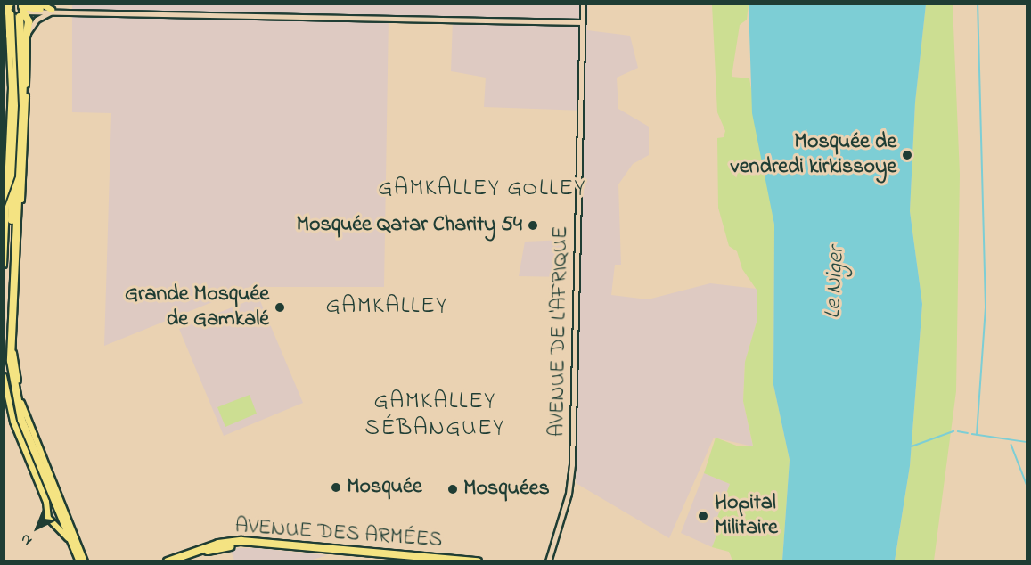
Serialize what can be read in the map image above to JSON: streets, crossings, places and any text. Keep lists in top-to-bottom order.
{
  "streets": {
    "highway": ["AVENUE DES ARMÉES"],
    "street": ["AVENUE DE L'AFRIQUE"]
  },
  "districts": ["GAMKALLEY GOLLEY", "GAMKALLEY", "GAMKALLEY SÉBANGUEY"],
  "water": ["Le Niger"],
  "places": [
    "Mosquée de vendredi kirkissoye",
    "Mosquée Qatar Charity 54",
    "Grande Mosquée de Gamkalé",
    "Mosquée",
    "Mosquées",
    "Hopital Militaire"
  ],
  "north": "bottom left"
}
